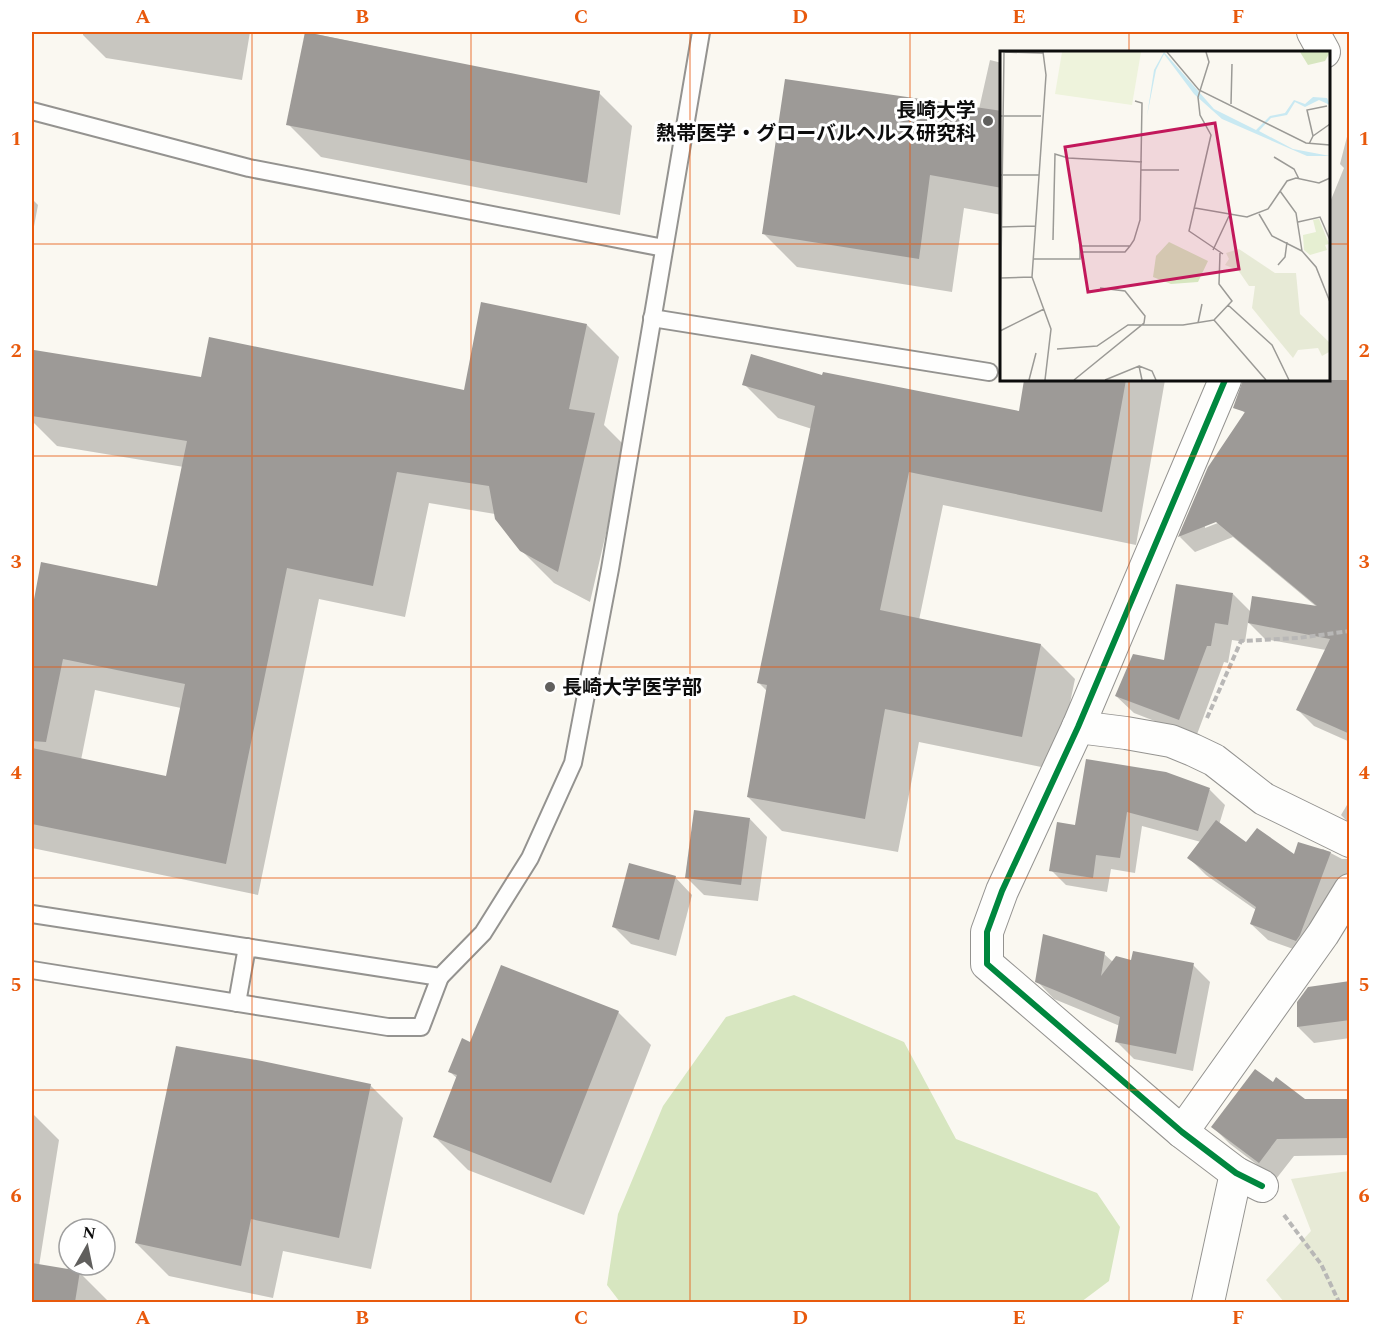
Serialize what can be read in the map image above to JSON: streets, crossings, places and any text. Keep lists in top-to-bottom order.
{
  "places": ["長崎大学 熱帯医学・グローバルヘルス研究科", "長崎大学医学部"],
  "north": "top",
  "grid": {
    "columns": [
      "A",
      "B",
      "C",
      "D",
      "E",
      "F"
    ],
    "rows": [
      "1",
      "2",
      "3",
      "4",
      "5",
      "6"
    ]
  }
}
